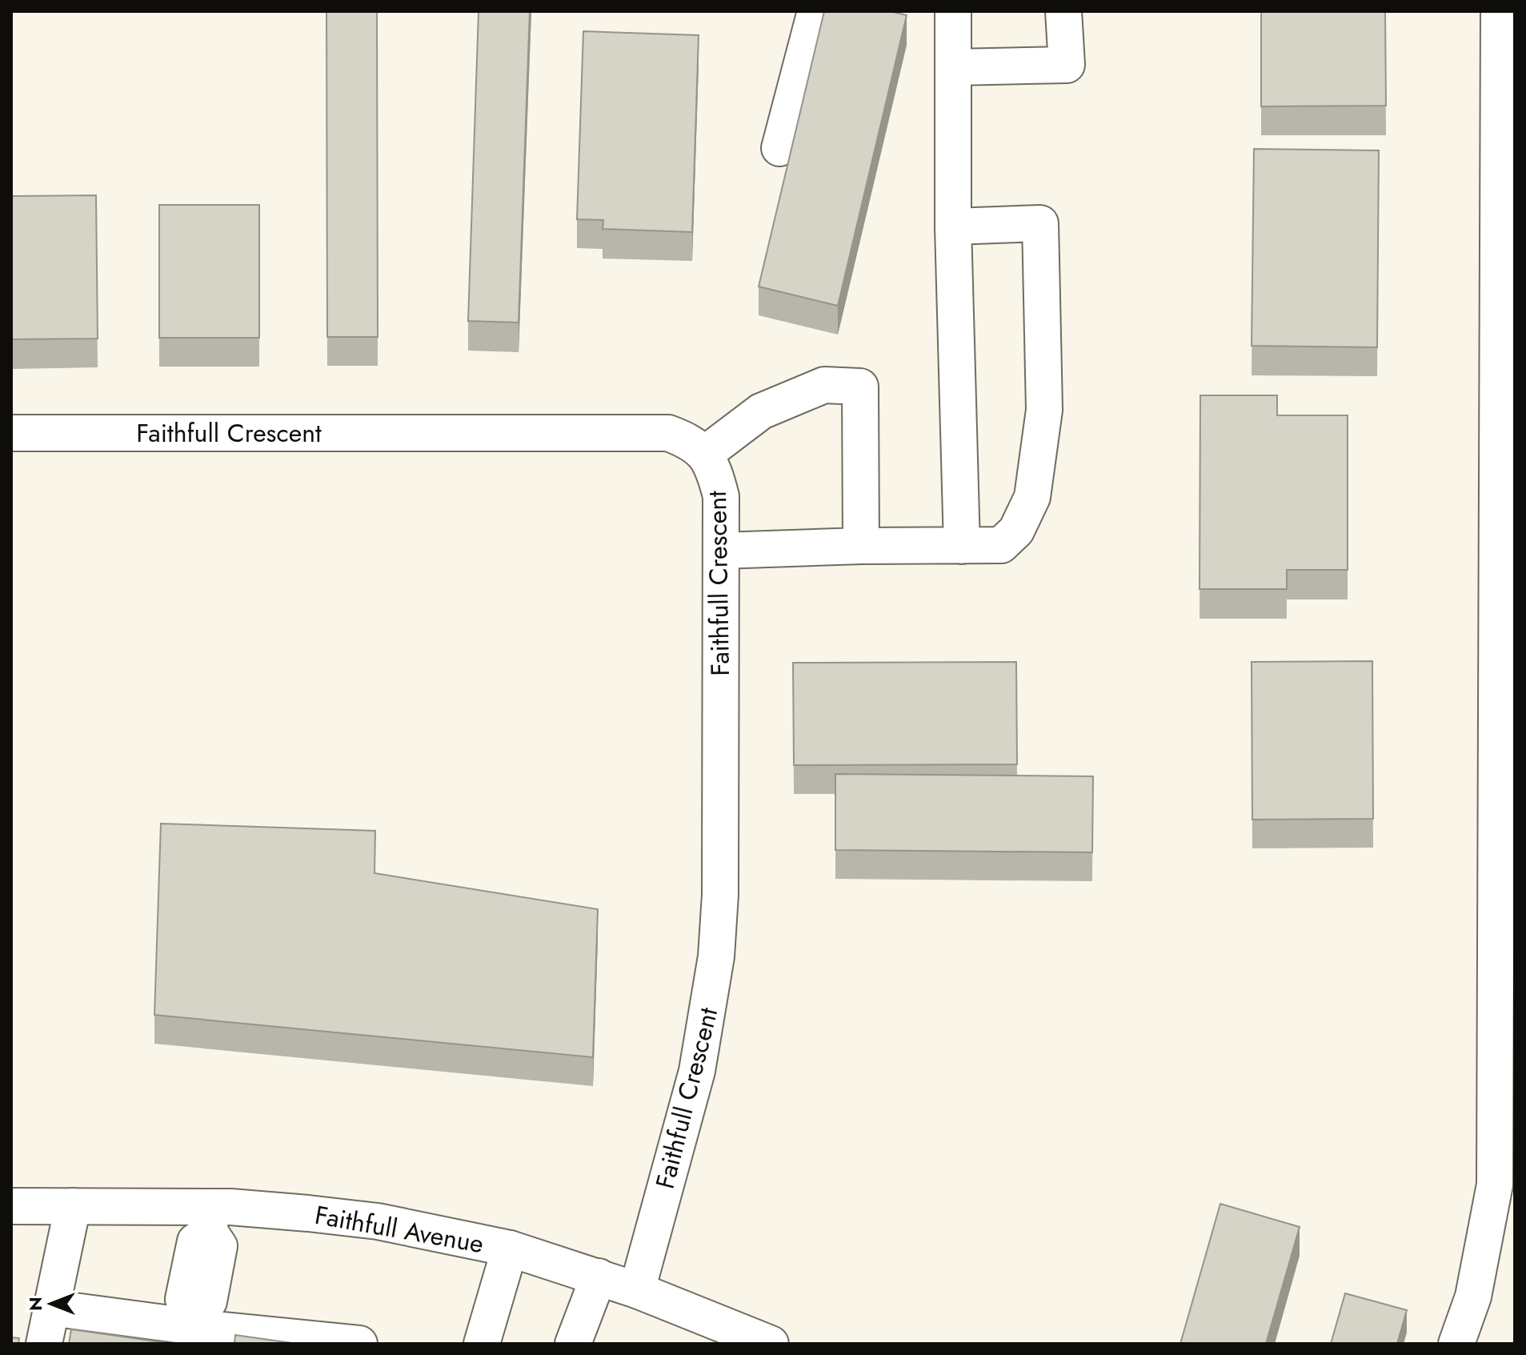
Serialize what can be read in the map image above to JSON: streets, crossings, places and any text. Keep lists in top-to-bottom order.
{
  "streets": {
    "street": ["Faithfull Crescent", "Faithfull Avenue"]
  },
  "crossings": [
    ["Faithfull Crescent", "Faithfull Avenue"]
  ],
  "north": "left"
}
